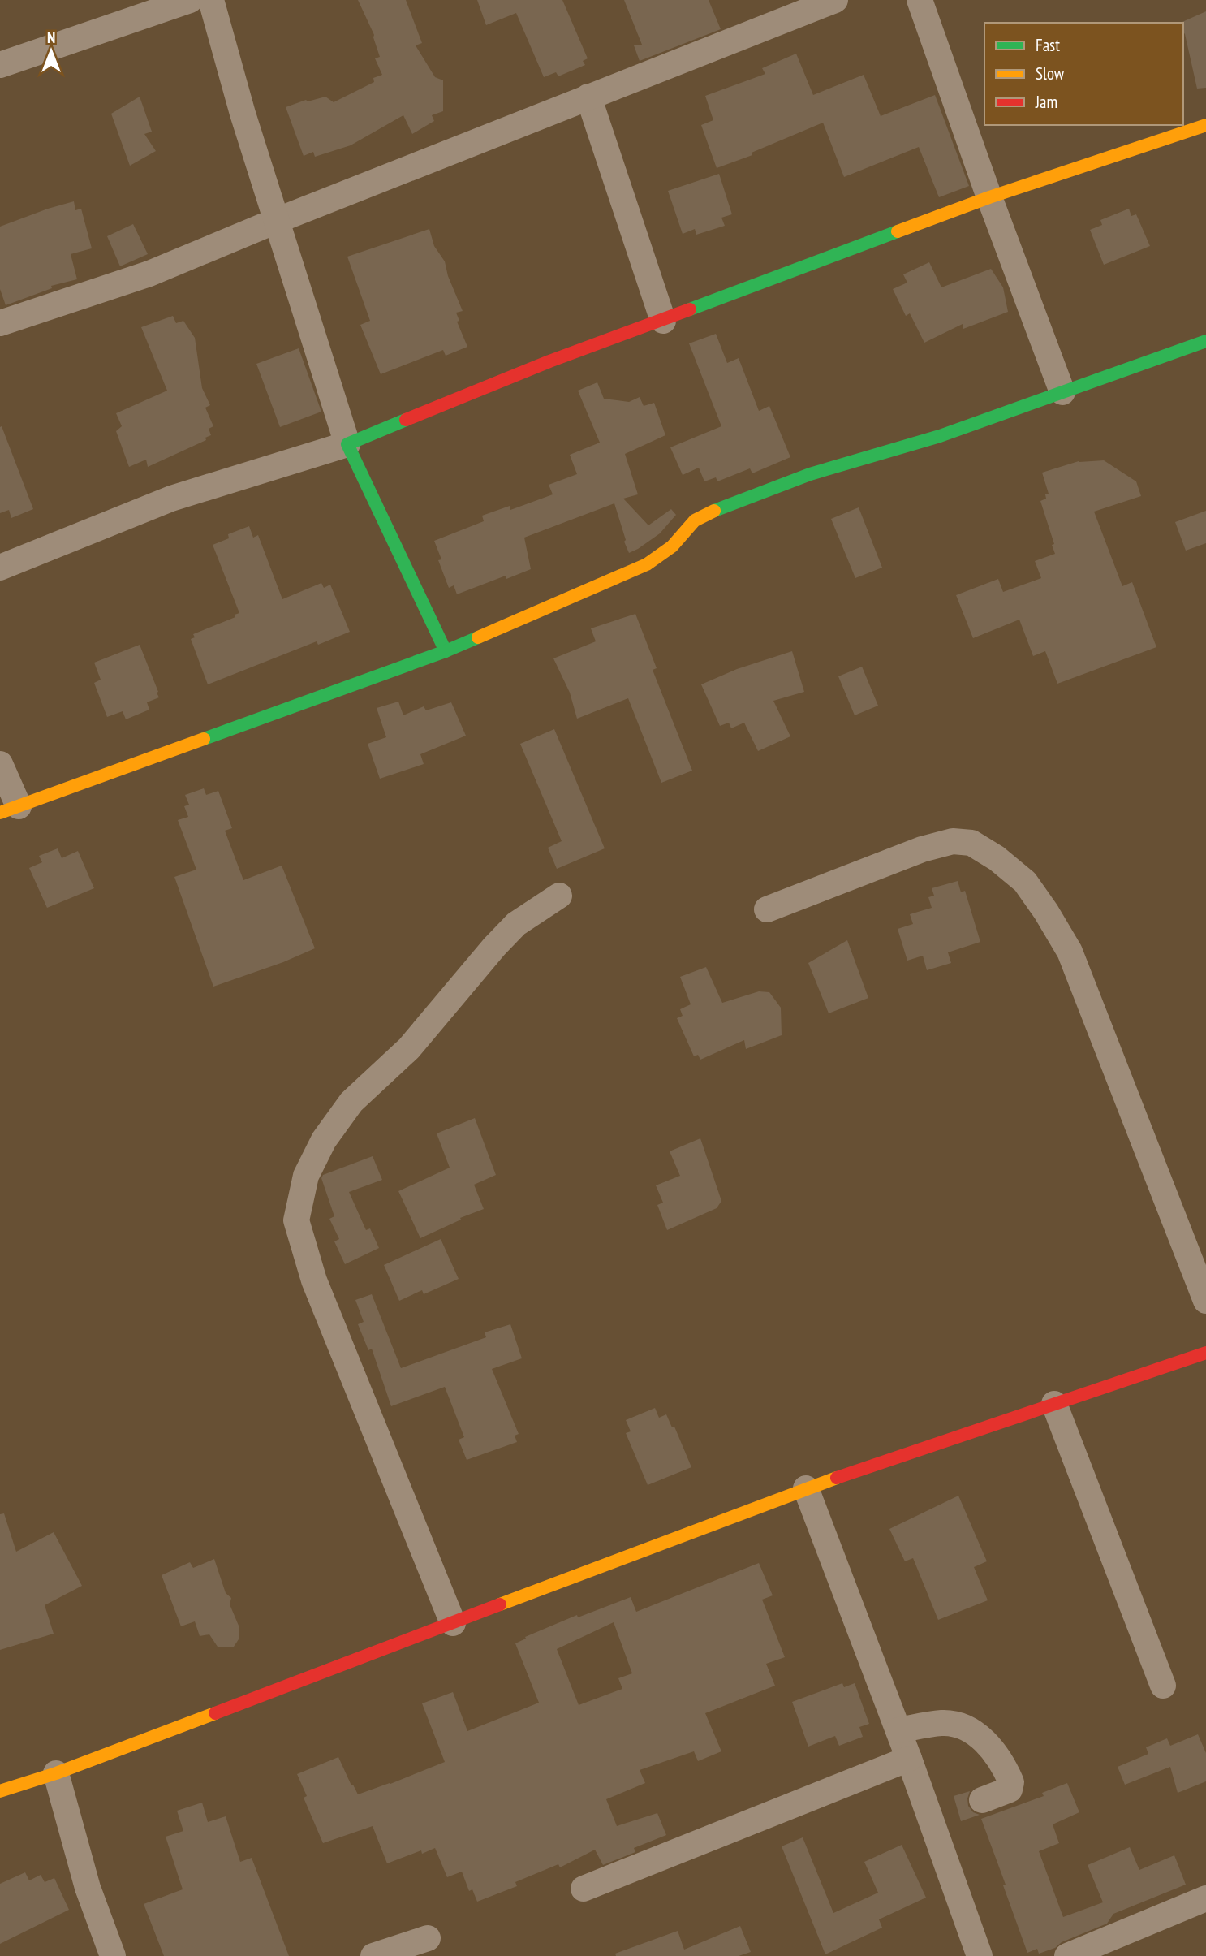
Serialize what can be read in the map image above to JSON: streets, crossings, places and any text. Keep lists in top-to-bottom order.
{
  "legend": ["Fast", "Slow", "Jam"],
  "north": "top"
}
